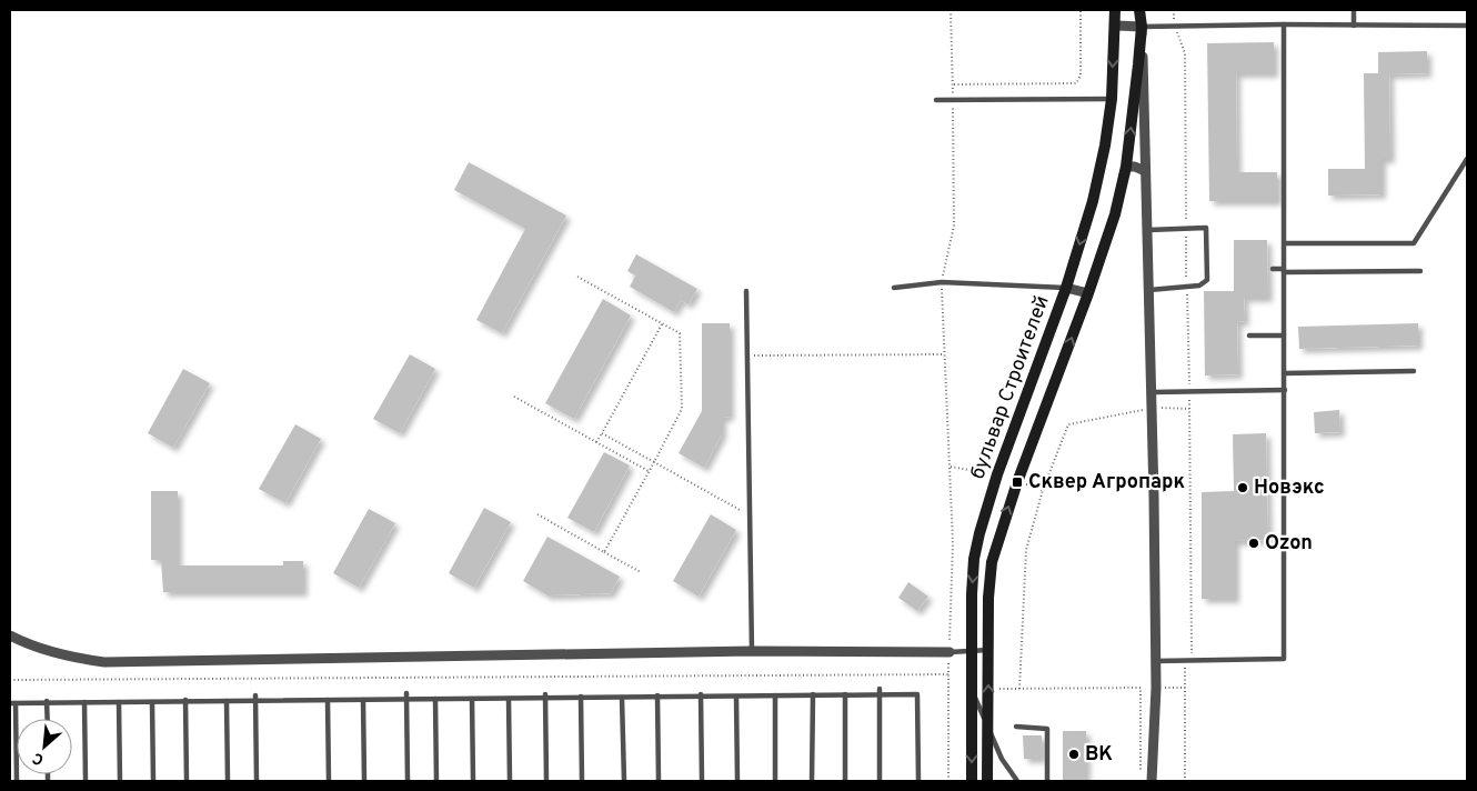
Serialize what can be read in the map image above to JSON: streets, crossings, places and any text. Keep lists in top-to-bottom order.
{
  "streets": {
    "main road": ["бульвар Строителей"]
  },
  "places": {
    "transit": ["Сквер Агропарк"],
    "other": ["Новэкс", "Ozon", "ВК"]
  },
  "north": "bottom left"
}
